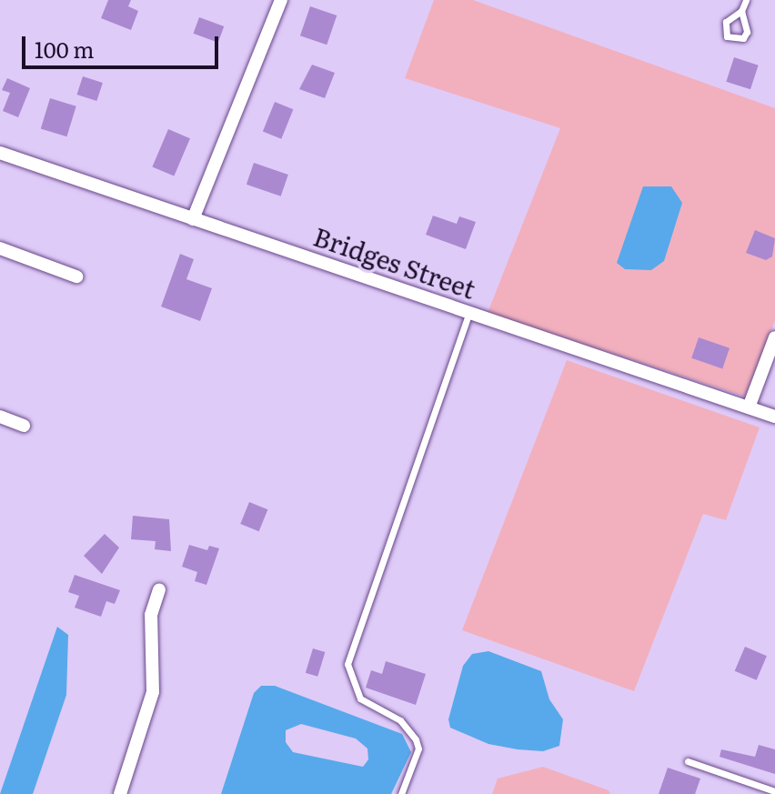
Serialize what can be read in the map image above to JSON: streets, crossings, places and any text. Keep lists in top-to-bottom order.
{
  "streets": {
    "street": ["Bridges Street"]
  },
  "scale_bar": "100 m"
}
